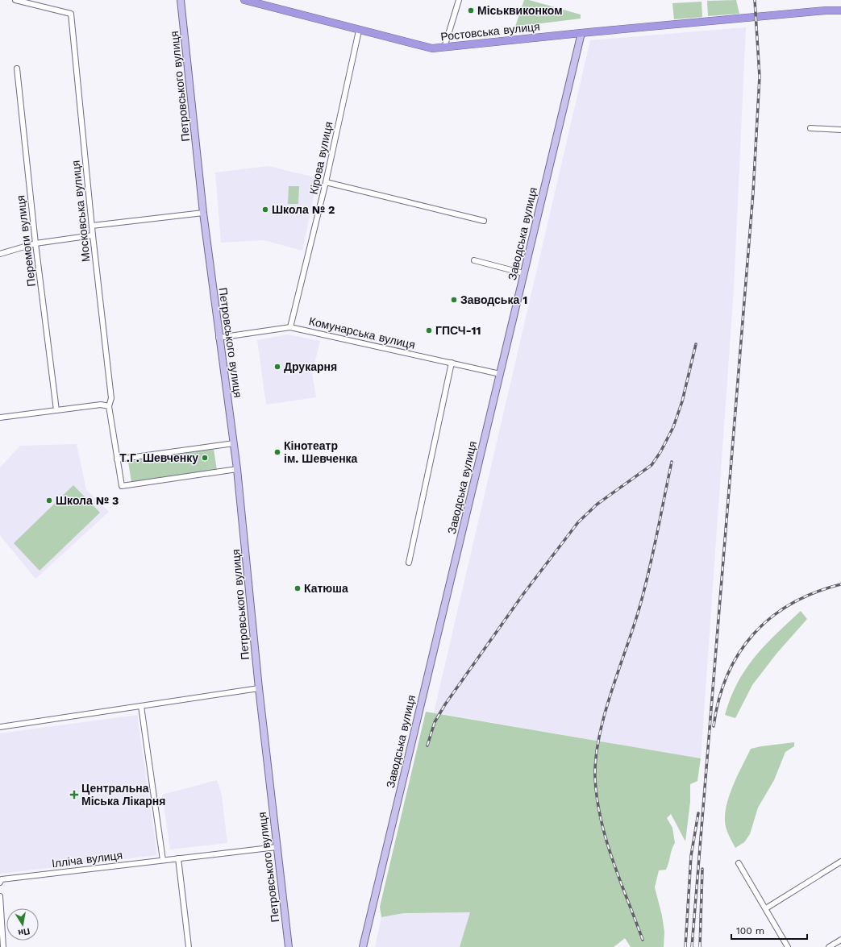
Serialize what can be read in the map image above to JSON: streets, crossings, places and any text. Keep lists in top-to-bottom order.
{
  "streets": {
    "highway": ["Ростовська вулиця"],
    "main road": ["Петровського вулиця", "Заводська вулиця"],
    "street": [
      "Кірова вулиця",
      "Московська вулиця",
      "Перемоги вулиця",
      "Комунарська вулиця",
      "Ілліча вулиця"
    ]
  },
  "crossings": [
    ["Ростовська вулиця", "Кірова вулиця"],
    ["Ростовська вулиця", "Заводська вулиця"],
    ["Петровського вулиця", "Московська вулиця"],
    ["Петровського вулиця", "Комунарська вулиця"],
    ["Петровського вулиця", "Ілліча вулиця"],
    ["Кірова вулиця", "Комунарська вулиця"],
    ["Заводська вулиця", "Комунарська вулиця"]
  ],
  "places": {
    "other": [
      "Міськвиконком",
      "Школа № 2",
      "Заводська 1",
      "ГПСЧ-11",
      "Друкарня",
      "Кінотеатр ім. Шевченка",
      "Т.Г. Шевченку",
      "Школа № 3",
      "Катюша"
    ],
    "health": ["Центральна Міська Лікарня"]
  },
  "scale_bar": "100 m",
  "north": "bottom"
}
